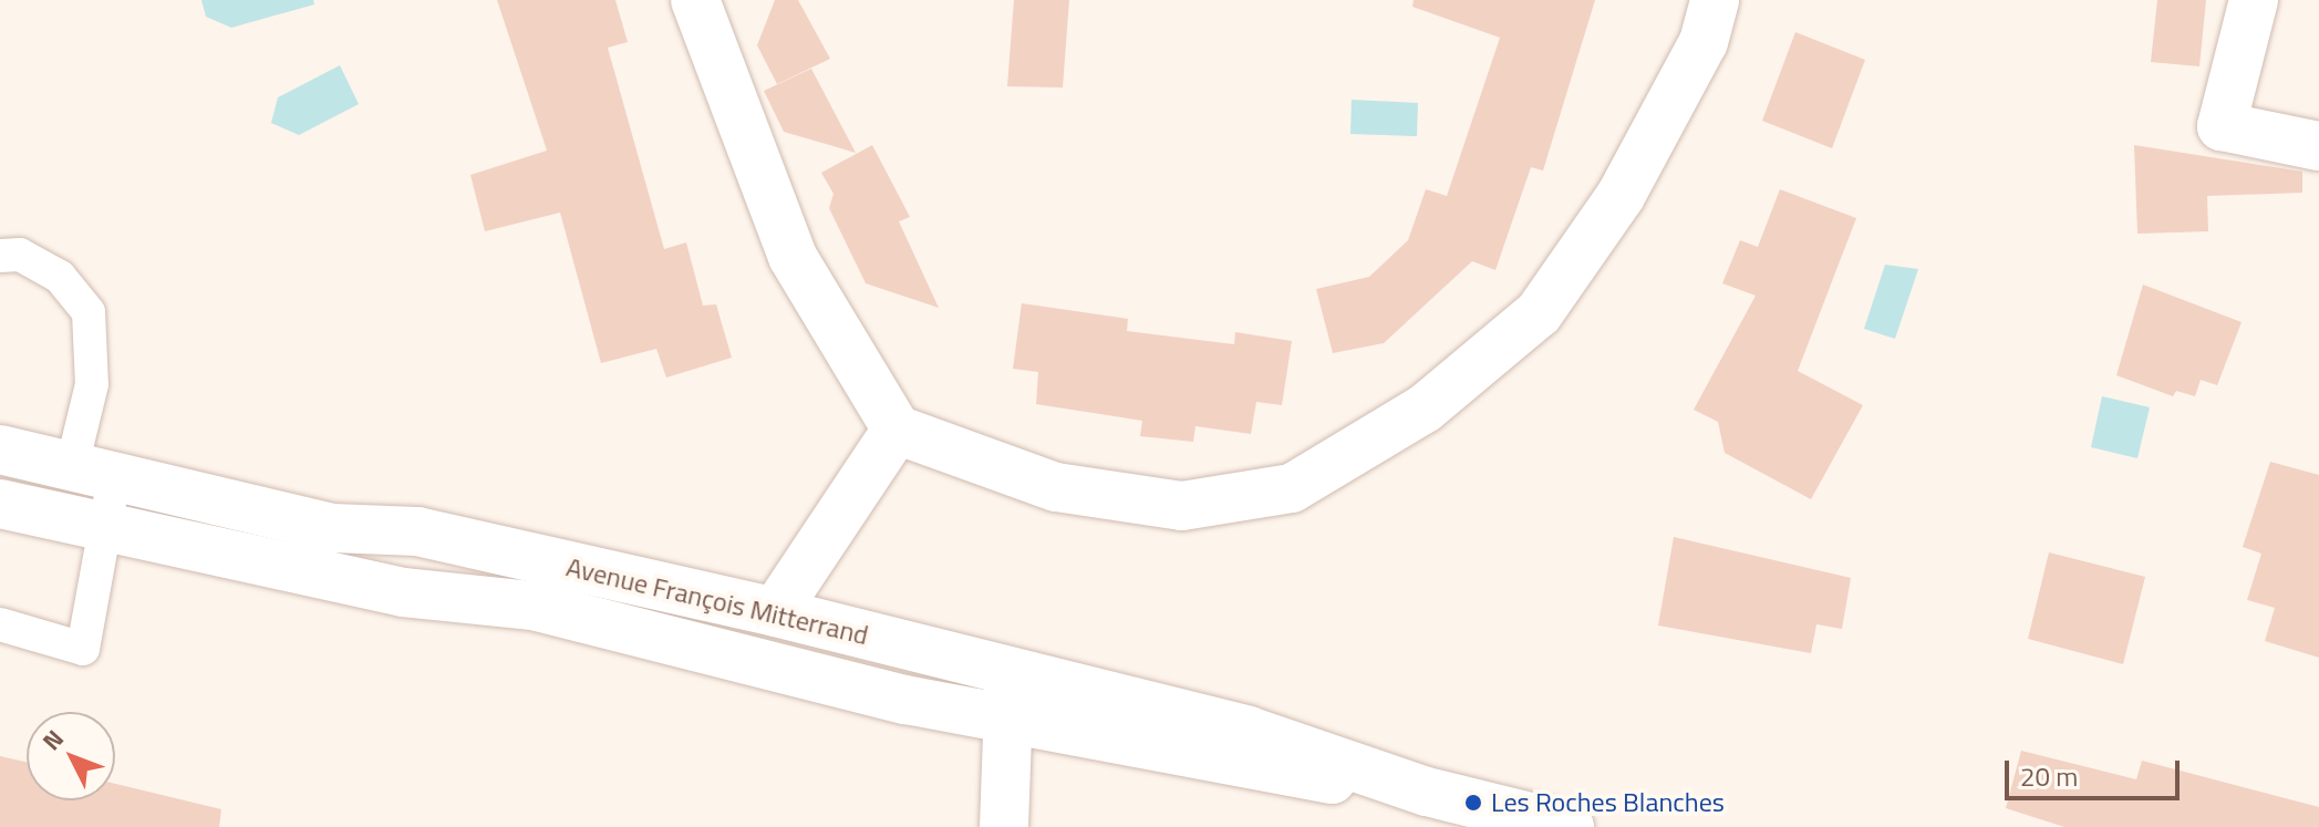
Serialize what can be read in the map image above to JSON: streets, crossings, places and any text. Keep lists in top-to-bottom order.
{
  "streets": {
    "main road": ["Avenue François Mitterrand"]
  },
  "places": ["Les Roches Blanches"],
  "scale_bar": "20 m",
  "north": "top left"
}
